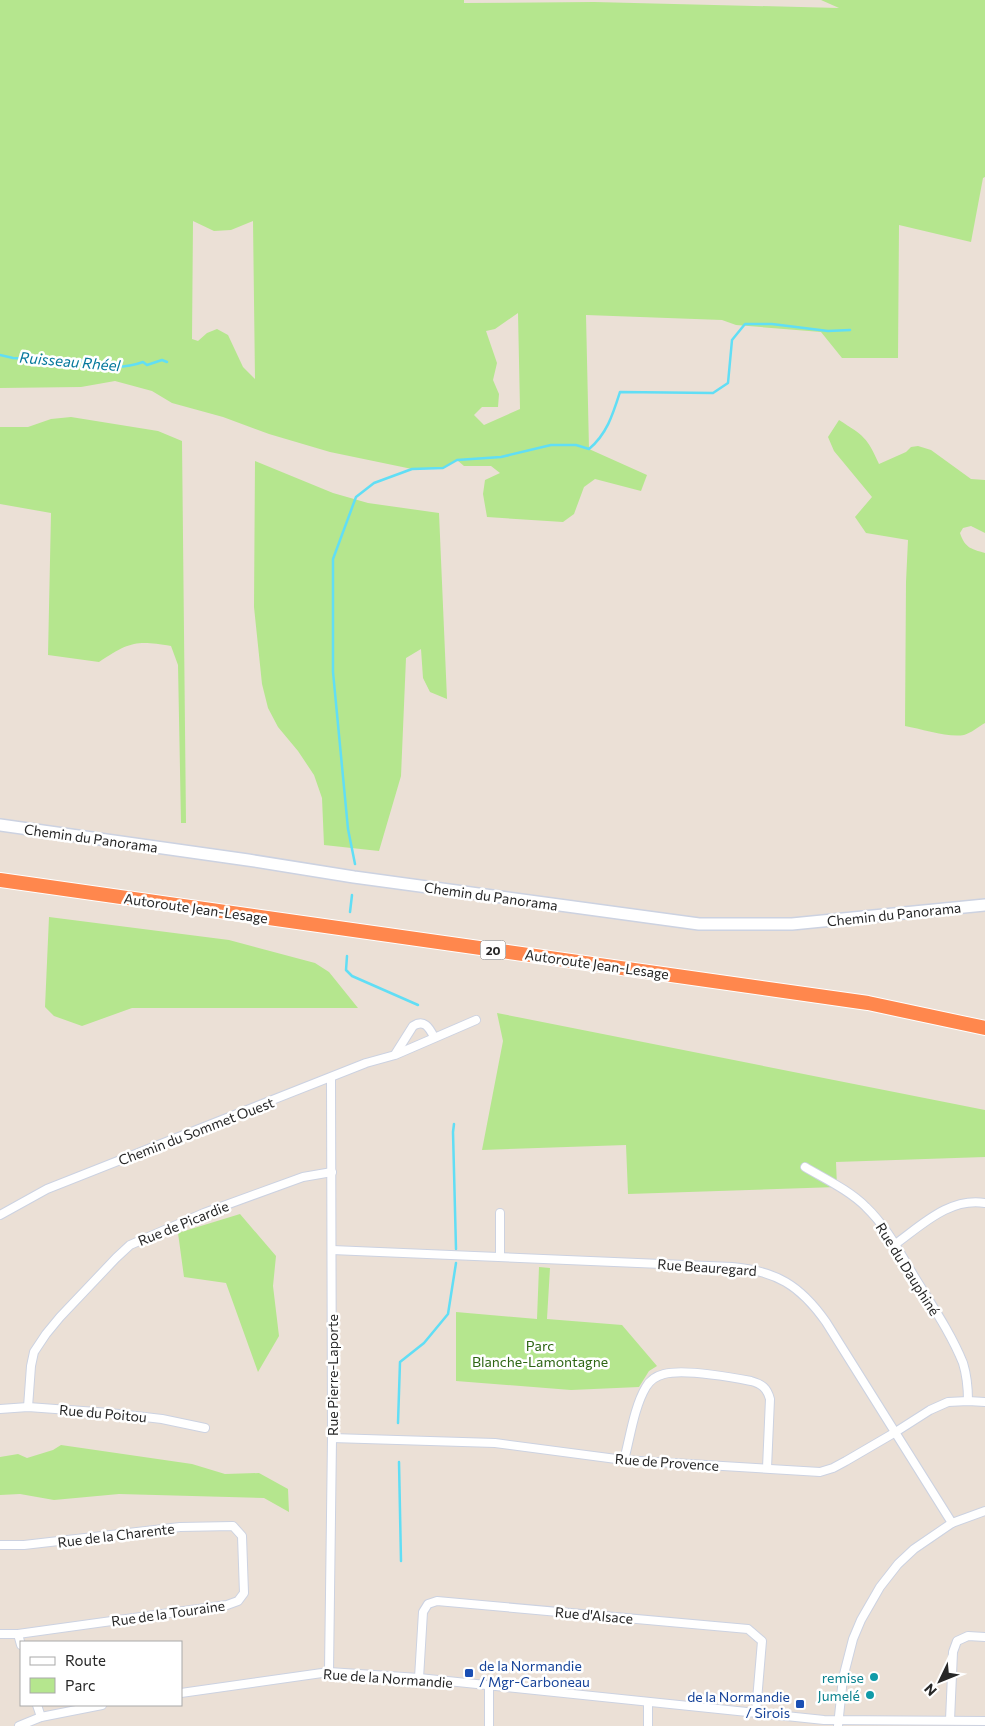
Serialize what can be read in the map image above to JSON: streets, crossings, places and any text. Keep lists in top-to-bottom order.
{
  "streets": {
    "highway": ["Autoroute Jean-Lesage", "20"],
    "street": [
      "Chemin du Panorama",
      "Chemin du Sommet Ouest",
      "Rue de Picardie",
      "Rue Beauregard",
      "Rue du Dauphiné",
      "Rue Pierre-Laporte",
      "Rue du Poitou",
      "Rue de Provence",
      "Rue de la Charente",
      "Rue de la Touraine",
      "Rue d'Alsace",
      "Rue de la Normandie"
    ]
  },
  "crossings": [
    ["Chemin du Sommet Ouest", "Rue Pierre-Laporte"],
    ["Rue de Picardie", "Rue Pierre-Laporte"],
    ["Rue de Picardie", "Rue du Poitou"],
    ["Rue Beauregard", "Rue Pierre-Laporte"],
    ["Rue Beauregard", "Rue de Provence"],
    ["Rue du Dauphiné", "Rue de Provence"],
    ["Rue Pierre-Laporte", "Rue de Provence"],
    ["Rue Pierre-Laporte", "Rue de la Normandie"],
    ["Rue de la Charente", "Rue de la Touraine"],
    ["Rue d'Alsace", "Rue de la Normandie"]
  ],
  "water": ["Ruisseau Rhéel"],
  "parks": ["Parc Blanche-Lamontagne"],
  "places": {
    "transit": ["de la Normandie / Mgr-Carboneau", "de la Normandie / Sirois"],
    "other": ["remise", "Jumelé"]
  },
  "legend": ["Route", "Parc"],
  "north": "bottom left"
}
